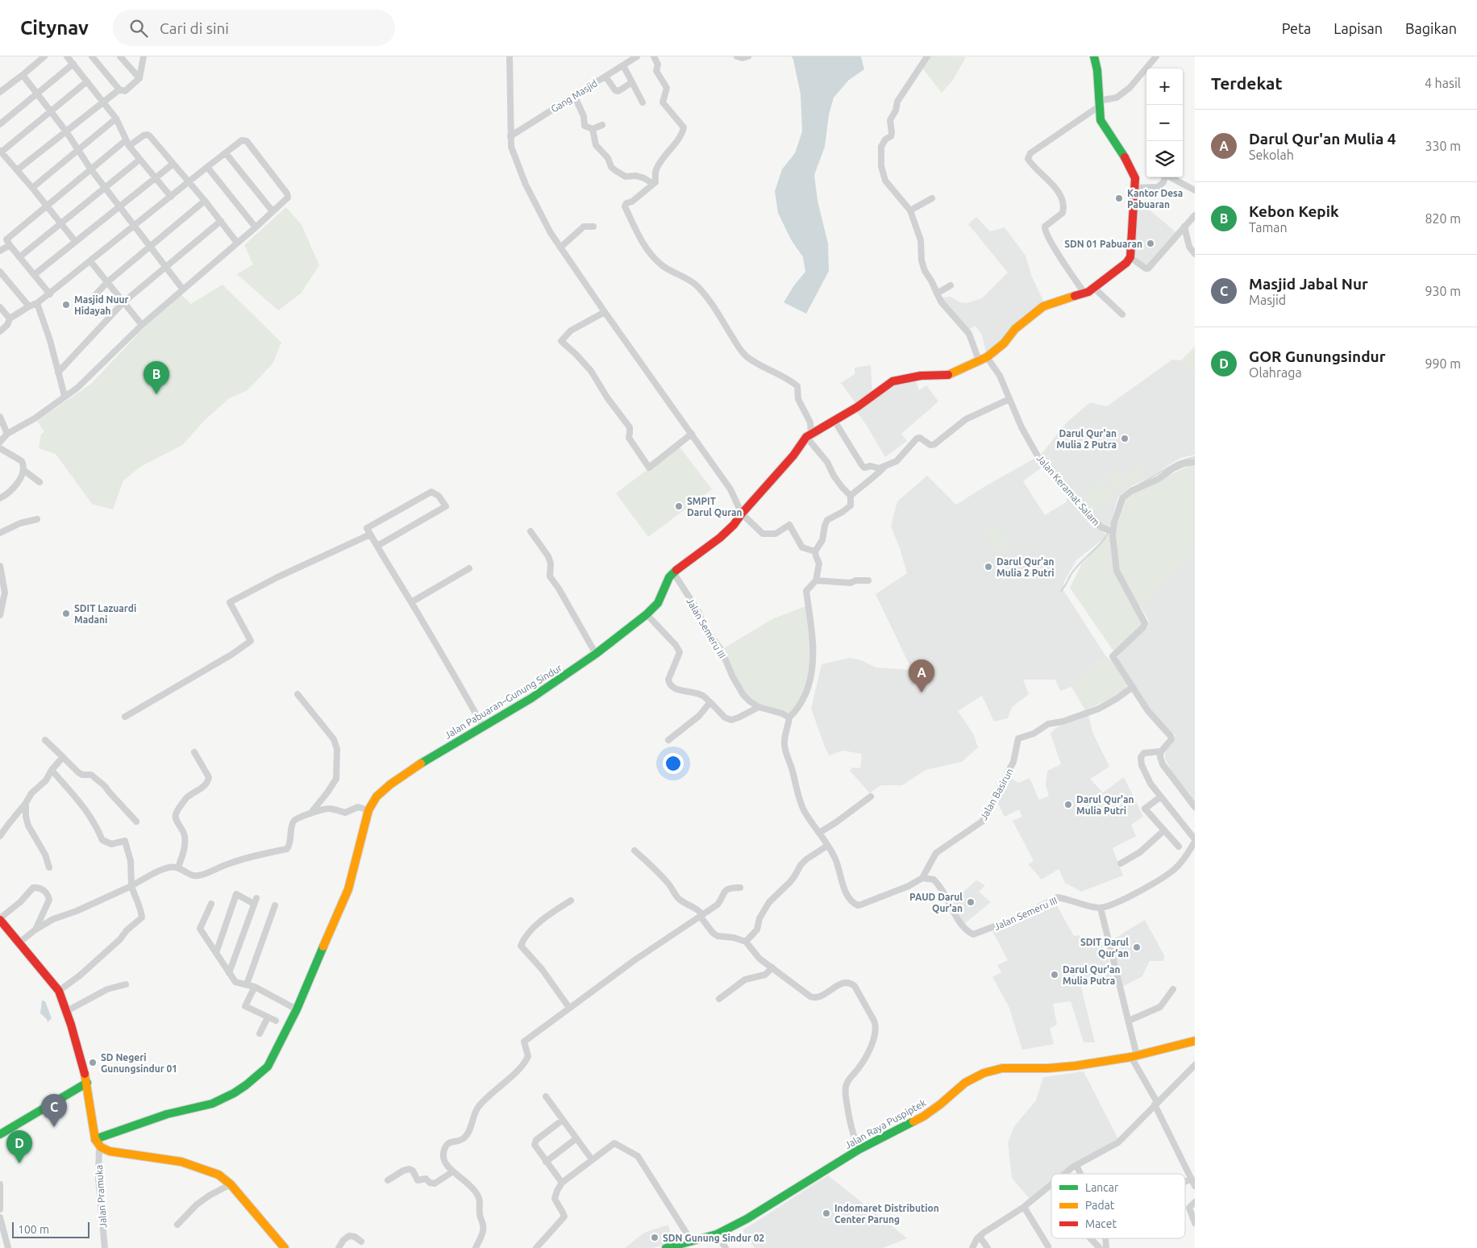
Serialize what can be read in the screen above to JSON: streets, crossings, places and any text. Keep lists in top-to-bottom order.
{
  "streets": {
    "street": [
      "Gang Masjid",
      "Jalan Keramat Salam",
      "Jalan Semeru III",
      "Jalan Pabuaran–Gunung Sindur",
      "Jalan Basirun",
      "Jalan Raya Puspiptek",
      "Jalan Pramuka"
    ]
  },
  "crossings": [
    ["Jalan Keramat Salam", "Jalan Pabuaran–Gunung Sindur"],
    ["Jalan Keramat Salam", "Jalan Basirun"],
    ["Jalan Semeru III", "Jalan Pabuaran–Gunung Sindur"],
    ["Jalan Semeru III", "Jalan Basirun"],
    ["Jalan Pabuaran–Gunung Sindur", "Jalan Pramuka"]
  ],
  "places": [
    "Kantor Desa Pabuaran",
    "SDN 01 Pabuaran",
    "Masjid Nuur Hidayah",
    "Darul Qur'an Mulia 2 Putra",
    "SMPIT Darul Quran",
    "Darul Qur'an Mulia 2 Putri",
    "SDIT Lazuardi Madani",
    "Darul Qur'an Mulia Putri",
    "PAUD Darul Qur'an",
    "SDIT Darul Qur'an",
    "Darul Qur'an Mulia Putra",
    "SD Negeri Gunungsindur 01",
    "Indomaret Distribution Center Parung",
    "SDN Gunung Sindur 02"
  ],
  "legend": ["Lancar", "Padat", "Macet"],
  "scale_bar": "100 m",
  "page": {
    "header": "Citynav",
    "search": "Cari di sini",
    "nav": ["Peta", "Lapisan", "Bagikan"],
    "heading": ["Terdekat", "4 hasil"],
    "map_buttons": ["+", "−"],
    "list": [
      {
        "mark": "A",
        "name": "Darul Qur'an Mulia 4",
        "note": "Sekolah",
        "value": "330 m"
      },
      {
        "mark": "B",
        "name": "Kebon Kepik",
        "note": "Taman",
        "value": "820 m"
      },
      {
        "mark": "C",
        "name": "Masjid Jabal Nur",
        "note": "Masjid",
        "value": "930 m"
      },
      {
        "mark": "D",
        "name": "GOR Gunungsindur",
        "note": "Olahraga",
        "value": "990 m"
      }
    ],
    "pins": [
      "B",
      "A",
      "C",
      "D"
    ],
    "scale": "100 m"
  }
}
